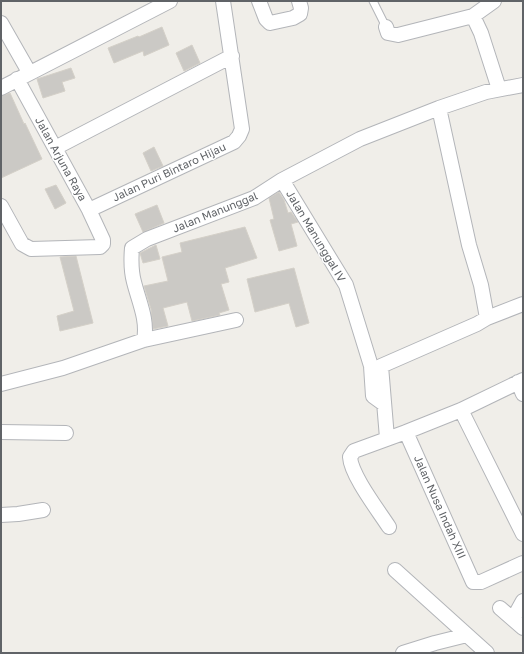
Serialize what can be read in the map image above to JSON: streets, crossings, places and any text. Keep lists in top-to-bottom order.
{
  "streets": {
    "street": [
      "Jalan Arjuna Raya",
      "Jalan Puri Bintaro Hijau",
      "Jalan Manunggal",
      "Jalan Manunggal IV",
      "Jalan Nusa Indah XIII"
    ]
  },
  "crossings": [
    ["Jalan Arjuna Raya", "Jalan Puri Bintaro Hijau"],
    ["Jalan Manunggal", "Jalan Manunggal IV"]
  ]
}
